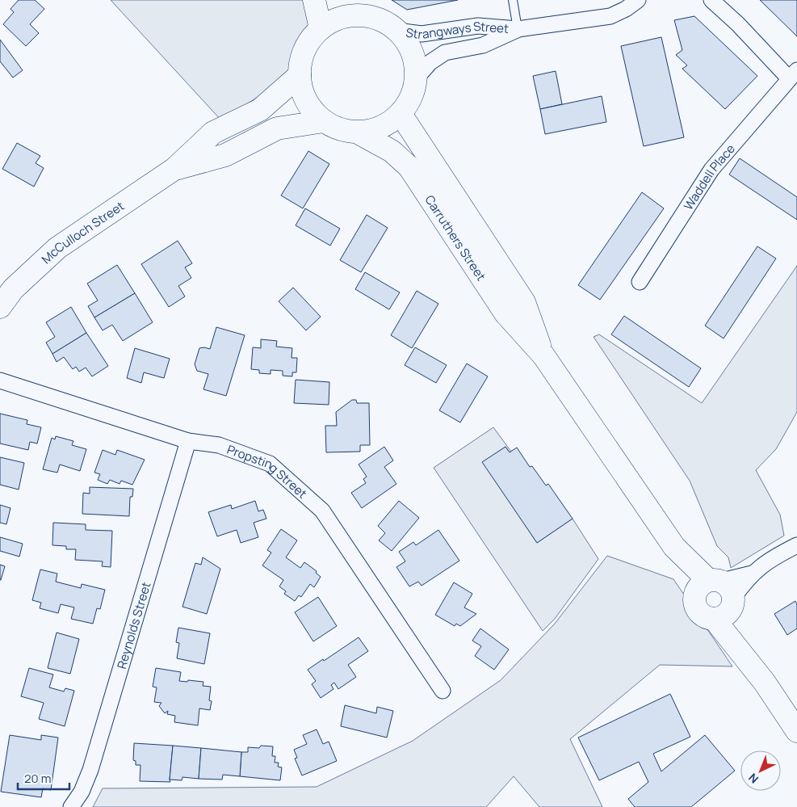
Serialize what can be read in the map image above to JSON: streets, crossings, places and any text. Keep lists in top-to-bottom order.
{
  "streets": {
    "main road": ["McCulloch Street", "Carruthers Street"],
    "street": [
      "Strangways Street",
      "Waddell Place",
      "Propsting Street",
      "Reynolds Street"
    ]
  },
  "crossings": [
    ["Strangways Street", "McCulloch Street"],
    ["Strangways Street", "Carruthers Street"],
    ["McCulloch Street", "Carruthers Street"],
    ["Propsting Street", "Reynolds Street"]
  ],
  "scale_bar": "20 m",
  "north": "bottom left"
}
